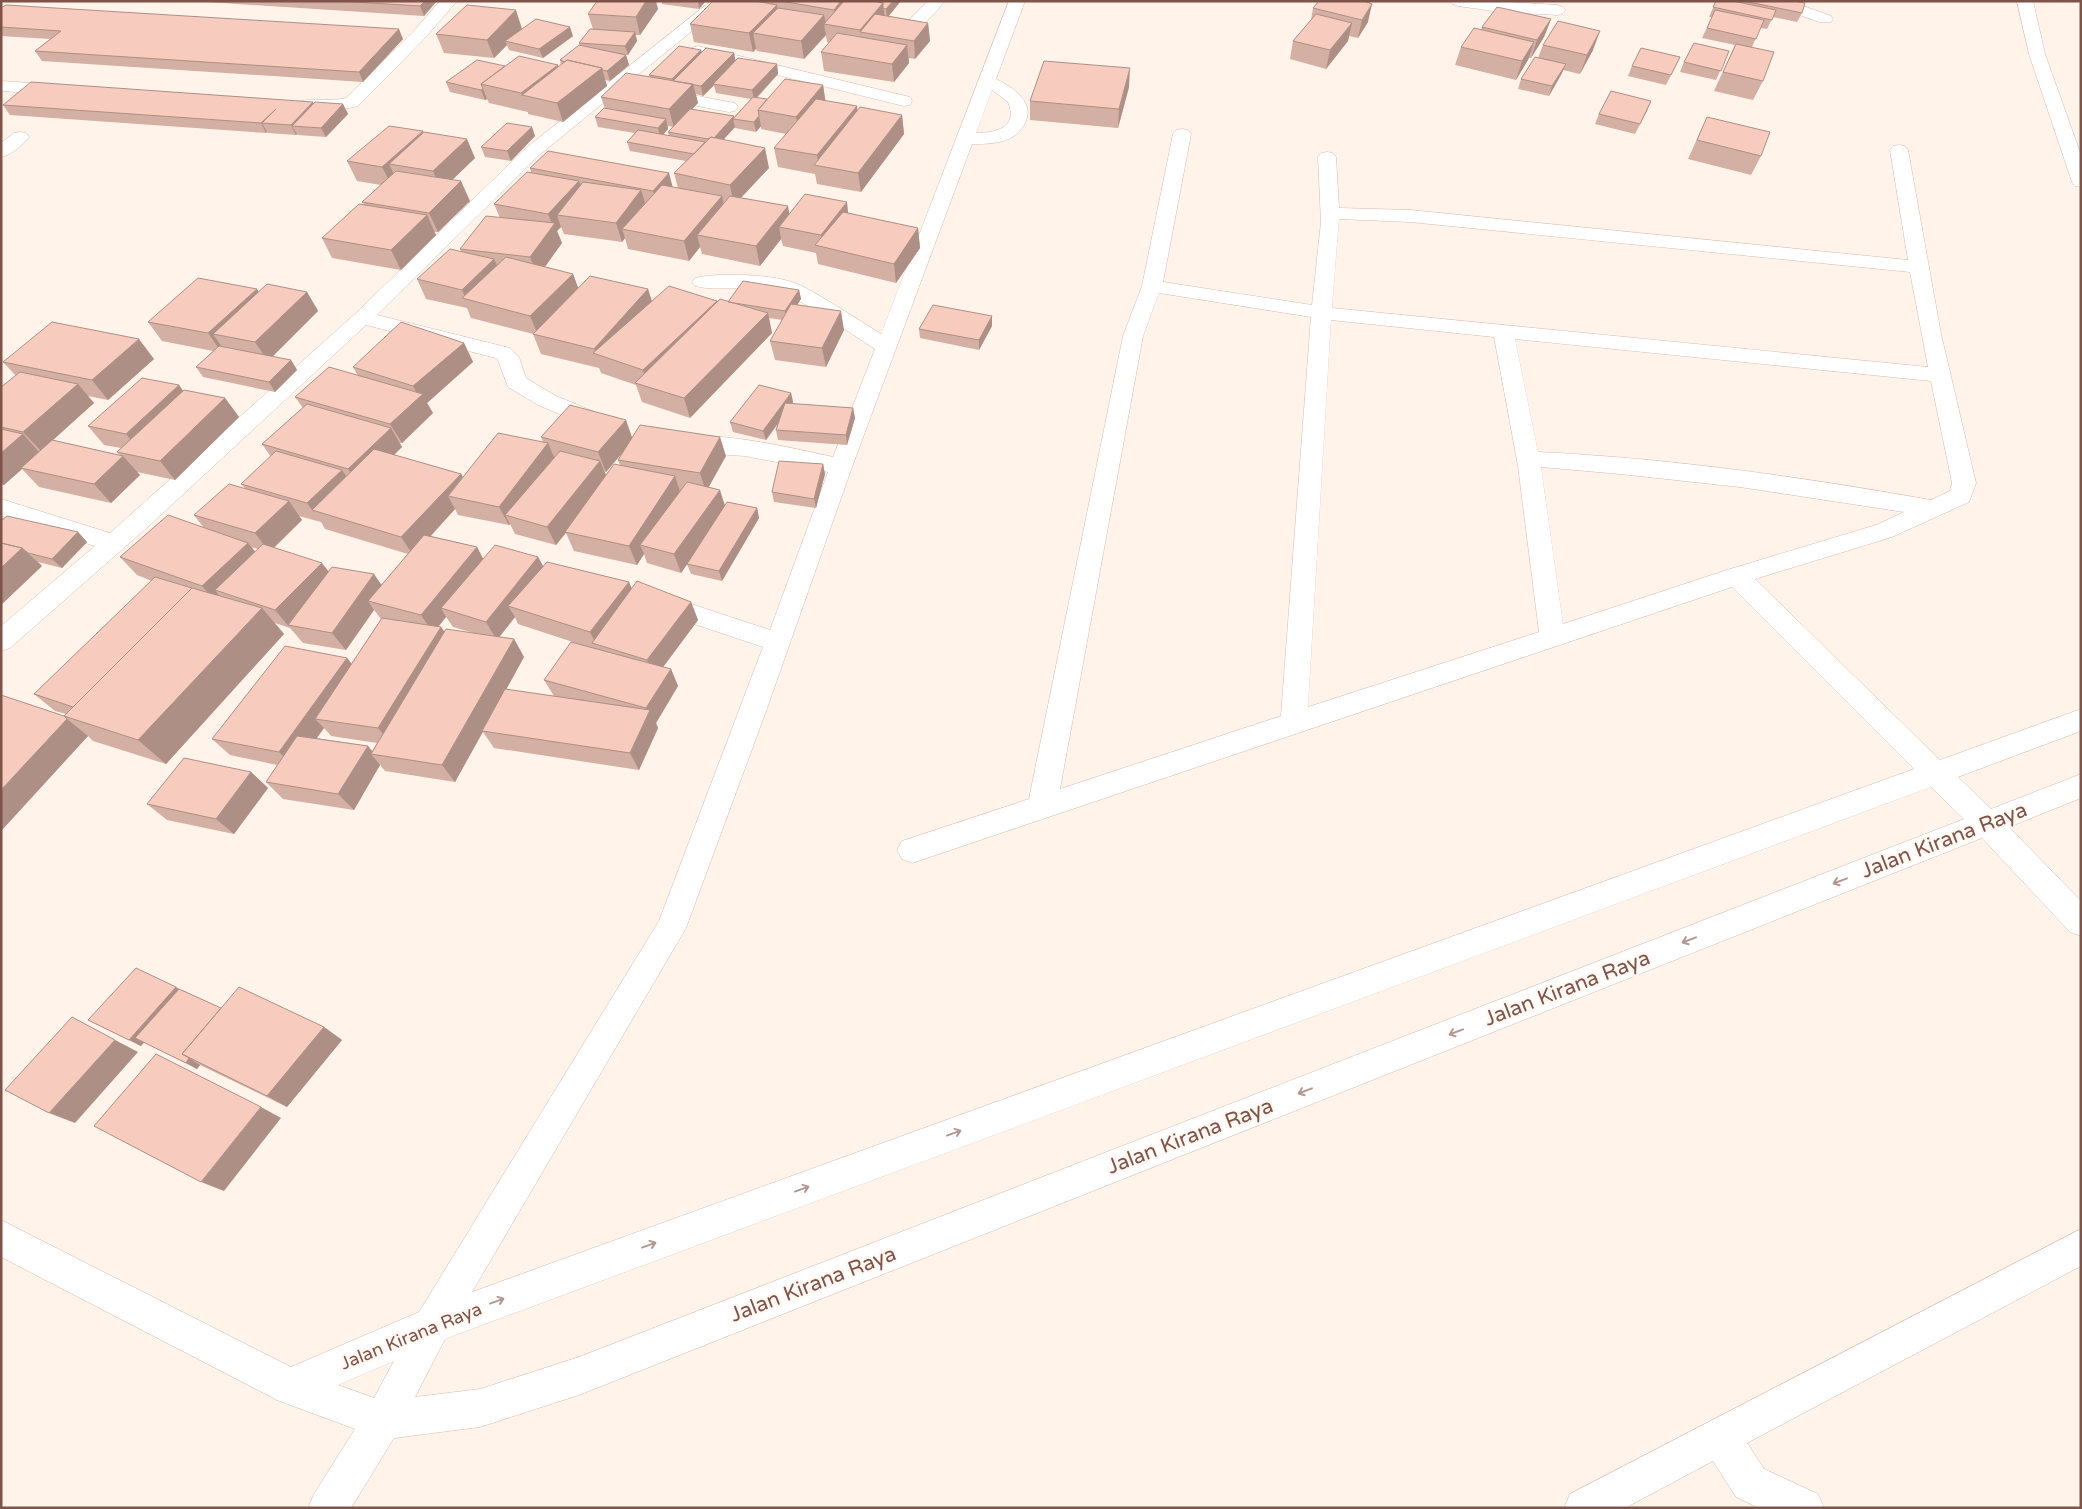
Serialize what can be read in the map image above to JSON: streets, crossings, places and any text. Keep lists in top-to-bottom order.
{
  "streets": {
    "street": ["Jalan Kirana Raya"]
  }
}
